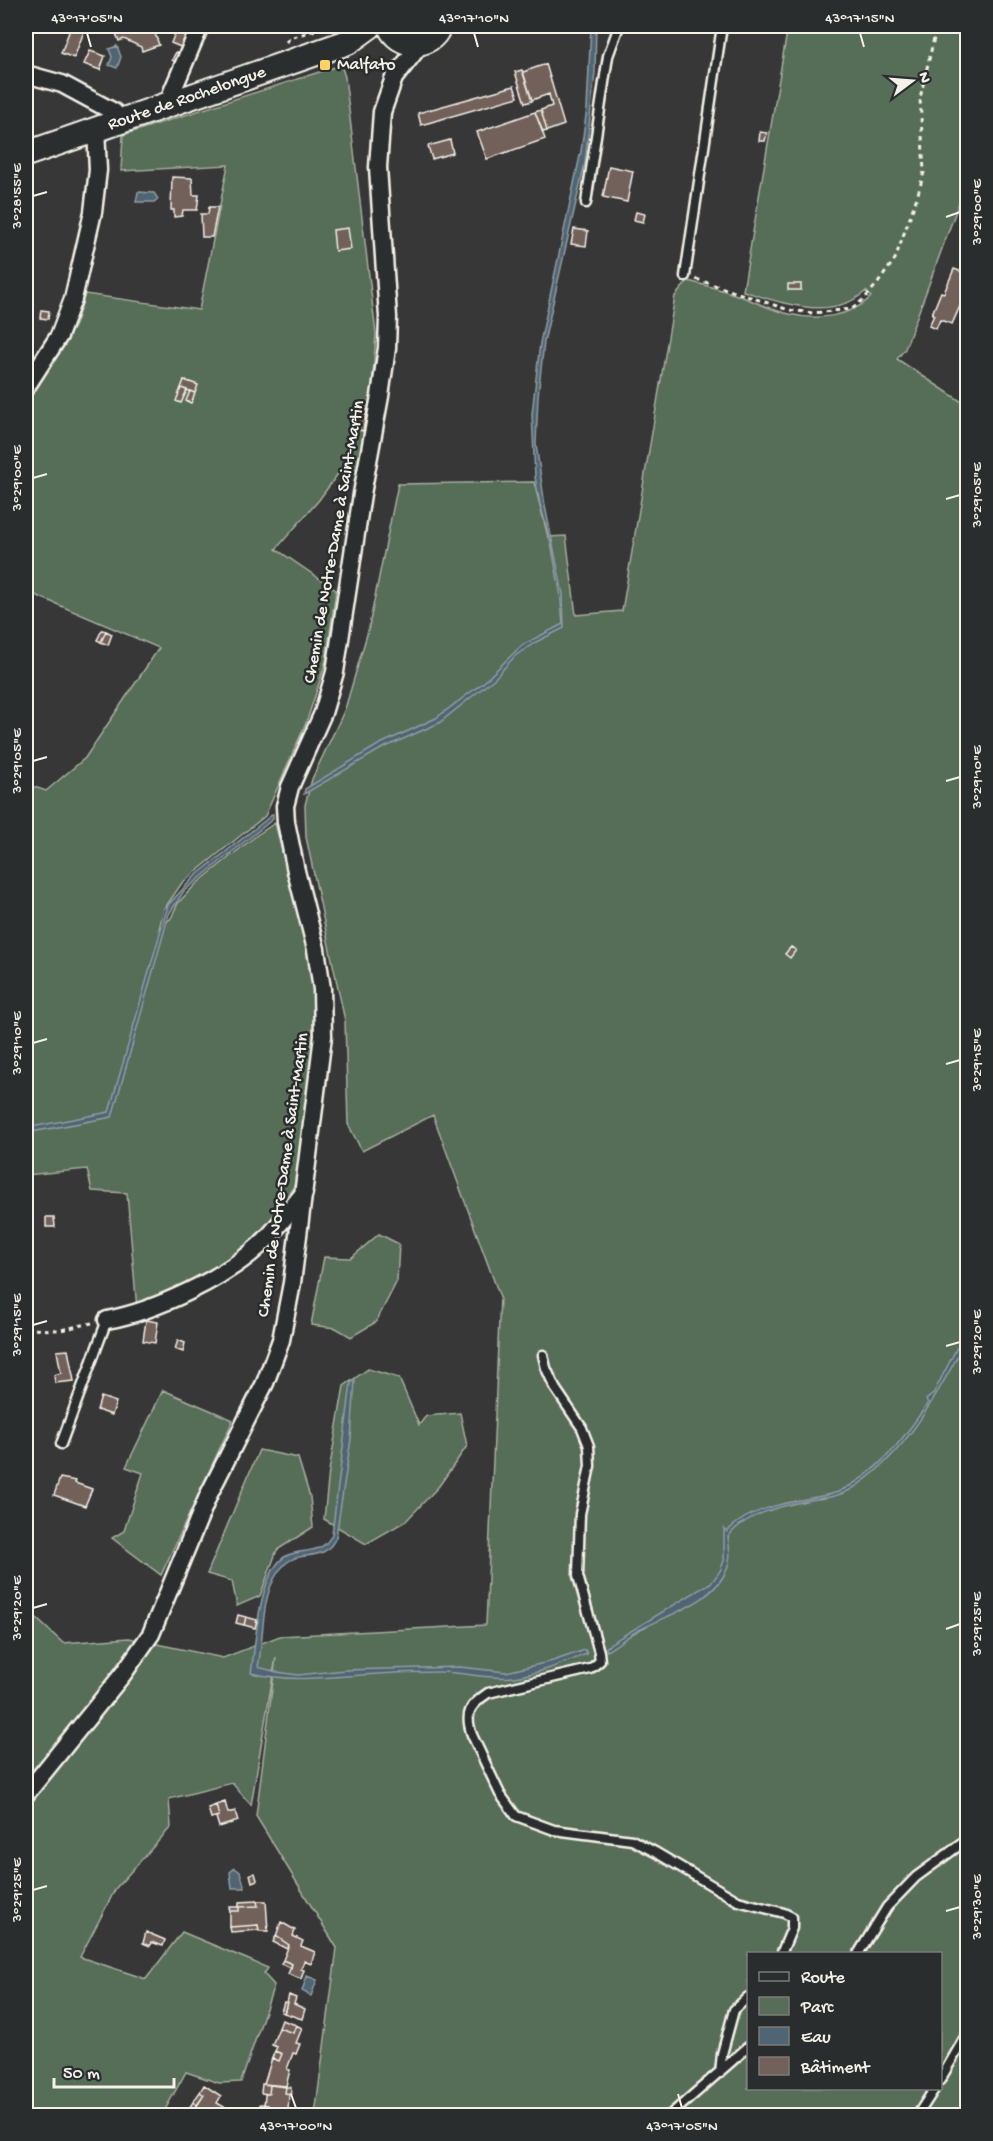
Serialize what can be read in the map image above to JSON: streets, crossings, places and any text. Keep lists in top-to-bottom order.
{
  "streets": {
    "main road": ["Route de Rochelongue"],
    "street": ["Chemin de Notre-Dame à Saint-Martin"]
  },
  "crossings": [
    ["Route de Rochelongue", "Chemin de Notre-Dame à Saint-Martin"]
  ],
  "places": {
    "transit": ["Malfato"]
  },
  "legend": [
    "Route",
    "Parc",
    "Eau",
    "Bâtiment"
  ],
  "scale_bar": "50 m",
  "north": "right",
  "coordinates": [
    "43°17'05\"N",
    "43°17'10\"N",
    "43°17'15\"N",
    "3°28'55\"E",
    "3°29'00\"E",
    "3°29'05\"E",
    "3°29'10\"E",
    "3°29'15\"E",
    "3°29'20\"E",
    "3°29'25\"E",
    "3°29'30\"E",
    "43°17'00\"N"
  ]
}
